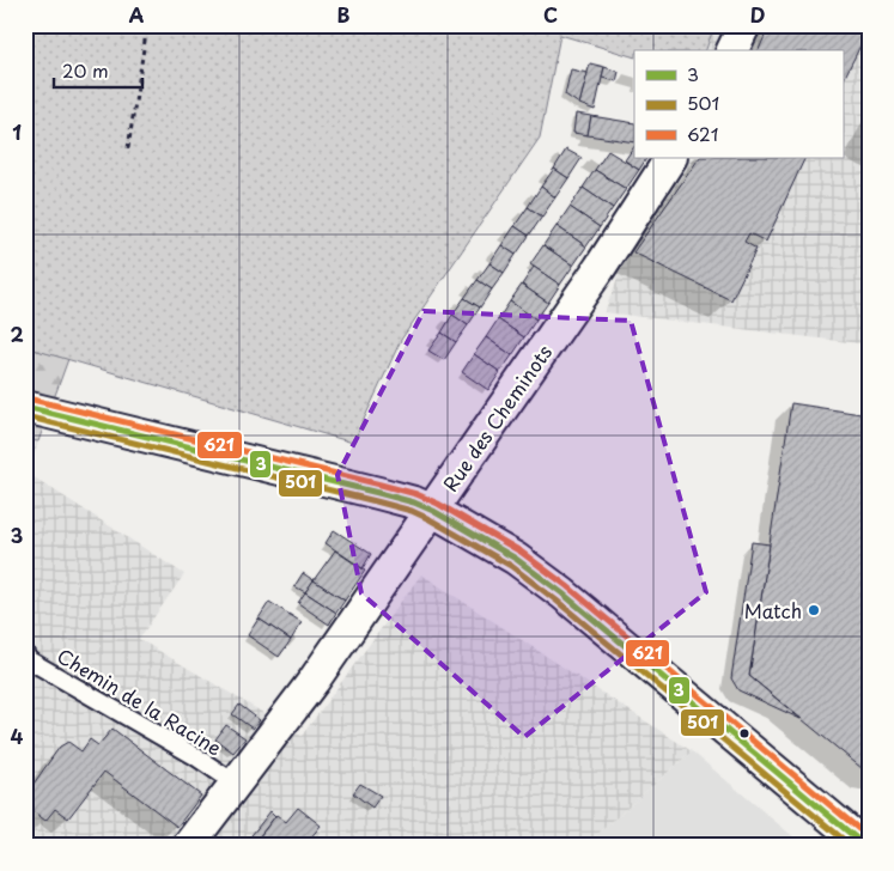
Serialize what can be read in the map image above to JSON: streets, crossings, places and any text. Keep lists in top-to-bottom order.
{
  "streets": {
    "street": ["Rue des Cheminots"],
    "lane": ["Chemin de la Racine"]
  },
  "crossings": [
    ["Rue des Cheminots", "Chemin de la Racine"]
  ],
  "places": ["Match"],
  "lines": ["transit line 621", "transit line 3", "transit line 501"],
  "legend": ["3", "501", "621"],
  "scale_bar": "20 m",
  "grid": {
    "columns": [
      "A",
      "B",
      "C",
      "D"
    ],
    "rows": [
      "1",
      "2",
      "3",
      "4"
    ]
  }
}
